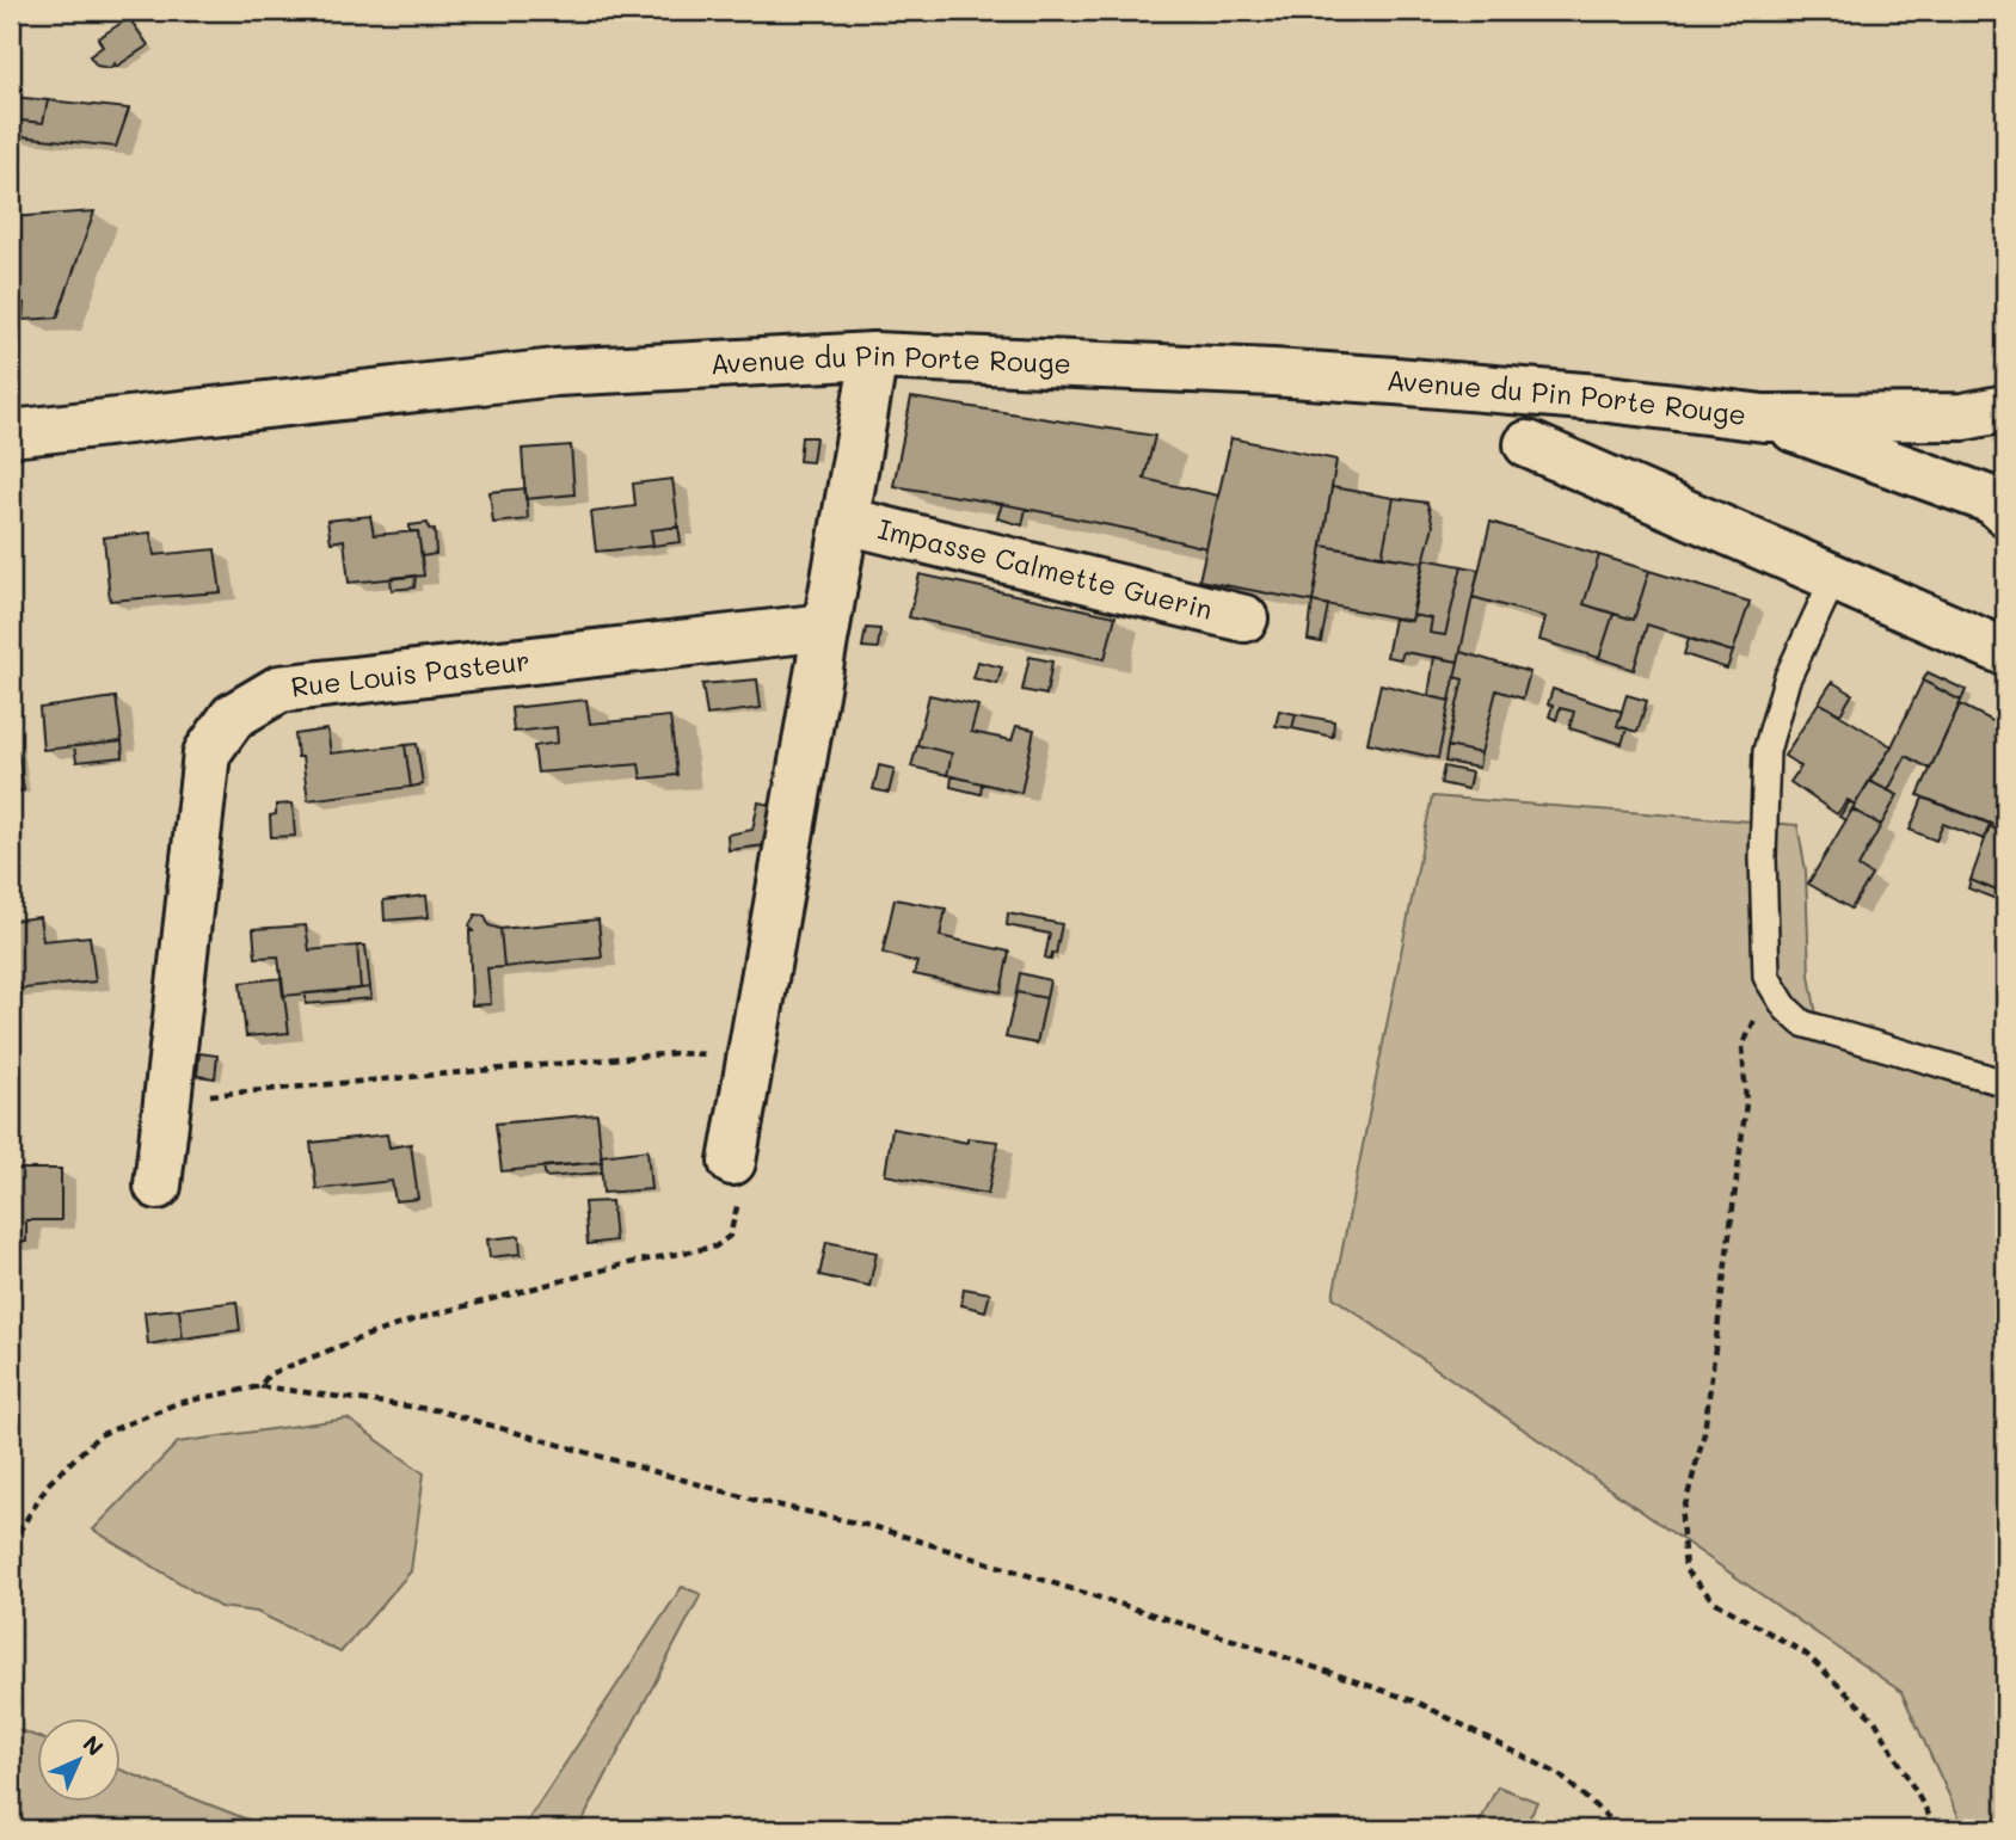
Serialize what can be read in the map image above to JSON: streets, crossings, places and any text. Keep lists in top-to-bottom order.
{
  "streets": {
    "street": ["Avenue du Pin Porte Rouge", "Impasse Calmette Guerin", "Rue Louis Pasteur"]
  },
  "north": "top right"
}
